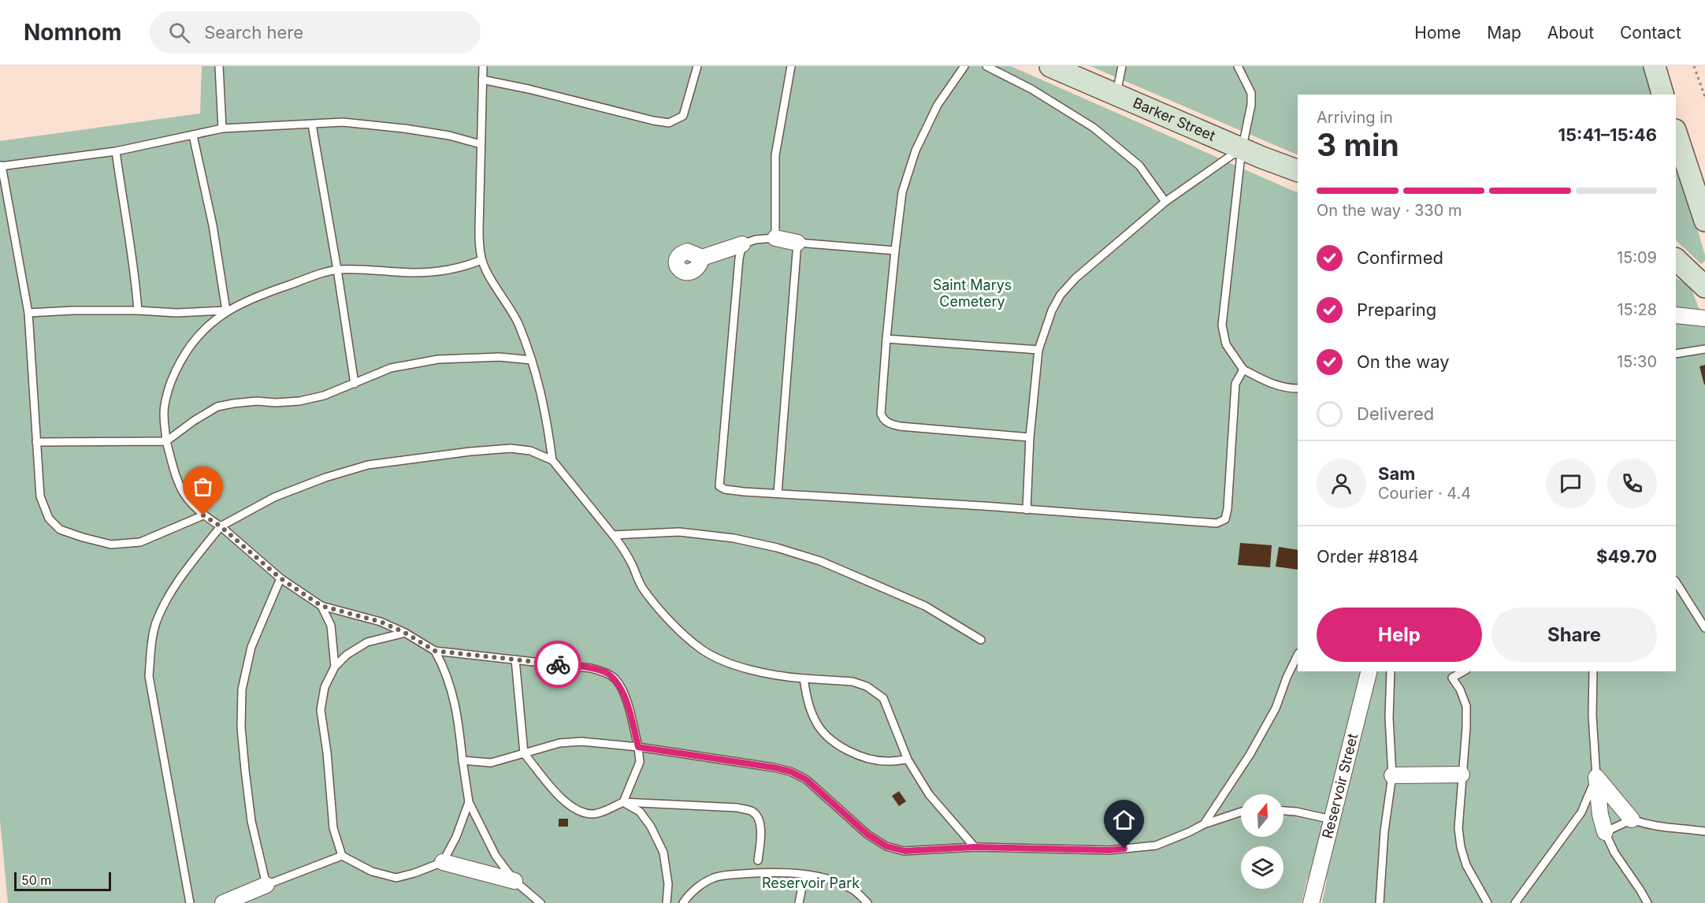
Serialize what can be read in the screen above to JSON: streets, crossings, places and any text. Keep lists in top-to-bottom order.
{
  "streets": {
    "main road": ["Barker Street"],
    "street": ["Reservoir Street"]
  },
  "parks": ["Saint Marys Cemetery", "Reservoir Park"],
  "scale_bar": "50 m",
  "north": "top",
  "page": {
    "header": "Nomnom",
    "search": "Search here",
    "nav": [
      "Home",
      "Map",
      "About",
      "Contact"
    ],
    "heading": ["3 min", "Arriving in", "15:41–15:46"],
    "panel": [
      "Sam",
      "Courier · 4.4",
      "Order #8184",
      "$49.70"
    ],
    "bar": "On the way · 330 m",
    "list": [
      ["Confirmed", "15:09"],
      ["Preparing", "15:28"],
      ["On the way", "15:30"],
      "Delivered"
    ],
    "buttons": ["Help", "Share"],
    "scale": "50 m"
  }
}
